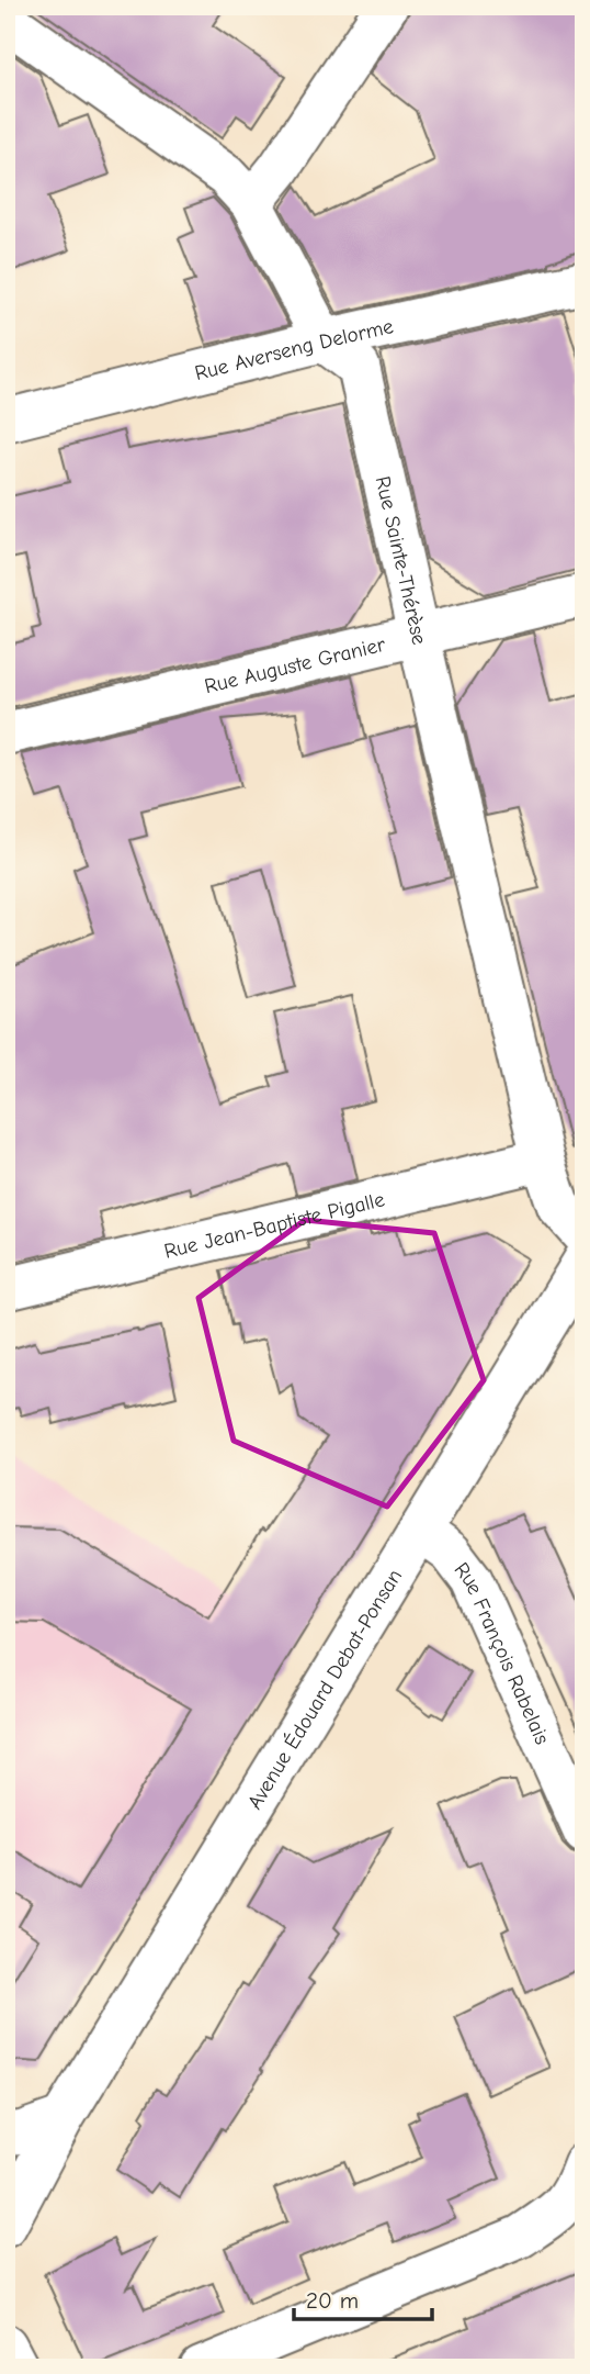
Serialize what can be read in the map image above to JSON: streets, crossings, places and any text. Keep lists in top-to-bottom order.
{
  "streets": {
    "street": [
      "Rue Averseng Delorme",
      "Rue Sainte-Thérèse",
      "Rue Auguste Granier",
      "Rue Jean-Baptiste Pigalle",
      "Rue François Rabelais",
      "Avenue Édouard Debat-Ponsan"
    ]
  },
  "crossings": [
    ["Rue Averseng Delorme", "Rue Sainte-Thérèse"],
    ["Rue Sainte-Thérèse", "Rue Auguste Granier"],
    ["Rue Sainte-Thérèse", "Rue Jean-Baptiste Pigalle"],
    ["Rue François Rabelais", "Avenue Édouard Debat-Ponsan"]
  ],
  "scale_bar": "20 m"
}
